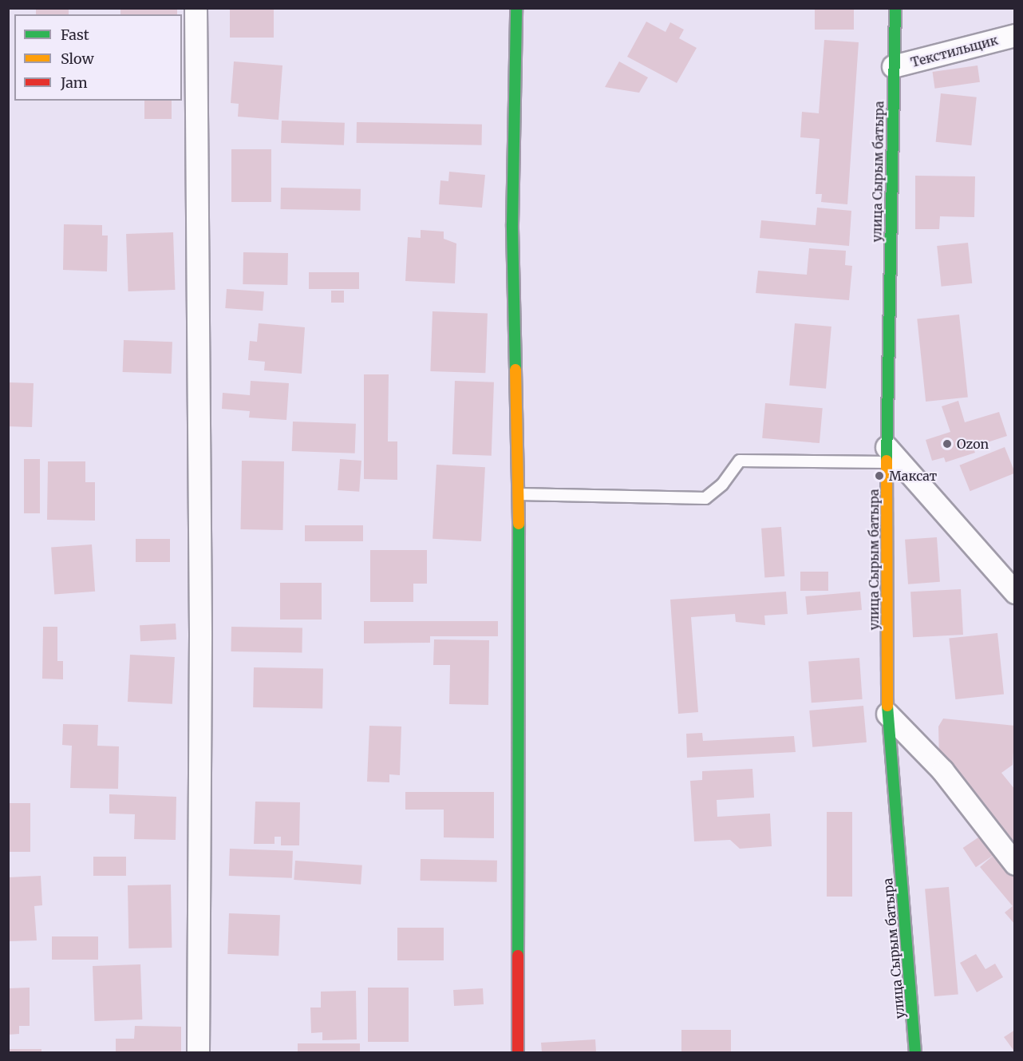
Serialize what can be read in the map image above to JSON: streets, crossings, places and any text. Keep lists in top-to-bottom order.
{
  "streets": {
    "street": ["Текстильщик", "улица Сырым батыра"]
  },
  "crossings": [
    ["Текстильщик", "улица Сырым батыра"]
  ],
  "places": ["Ozon", "Максат"],
  "legend": ["Fast", "Slow", "Jam"]
}
